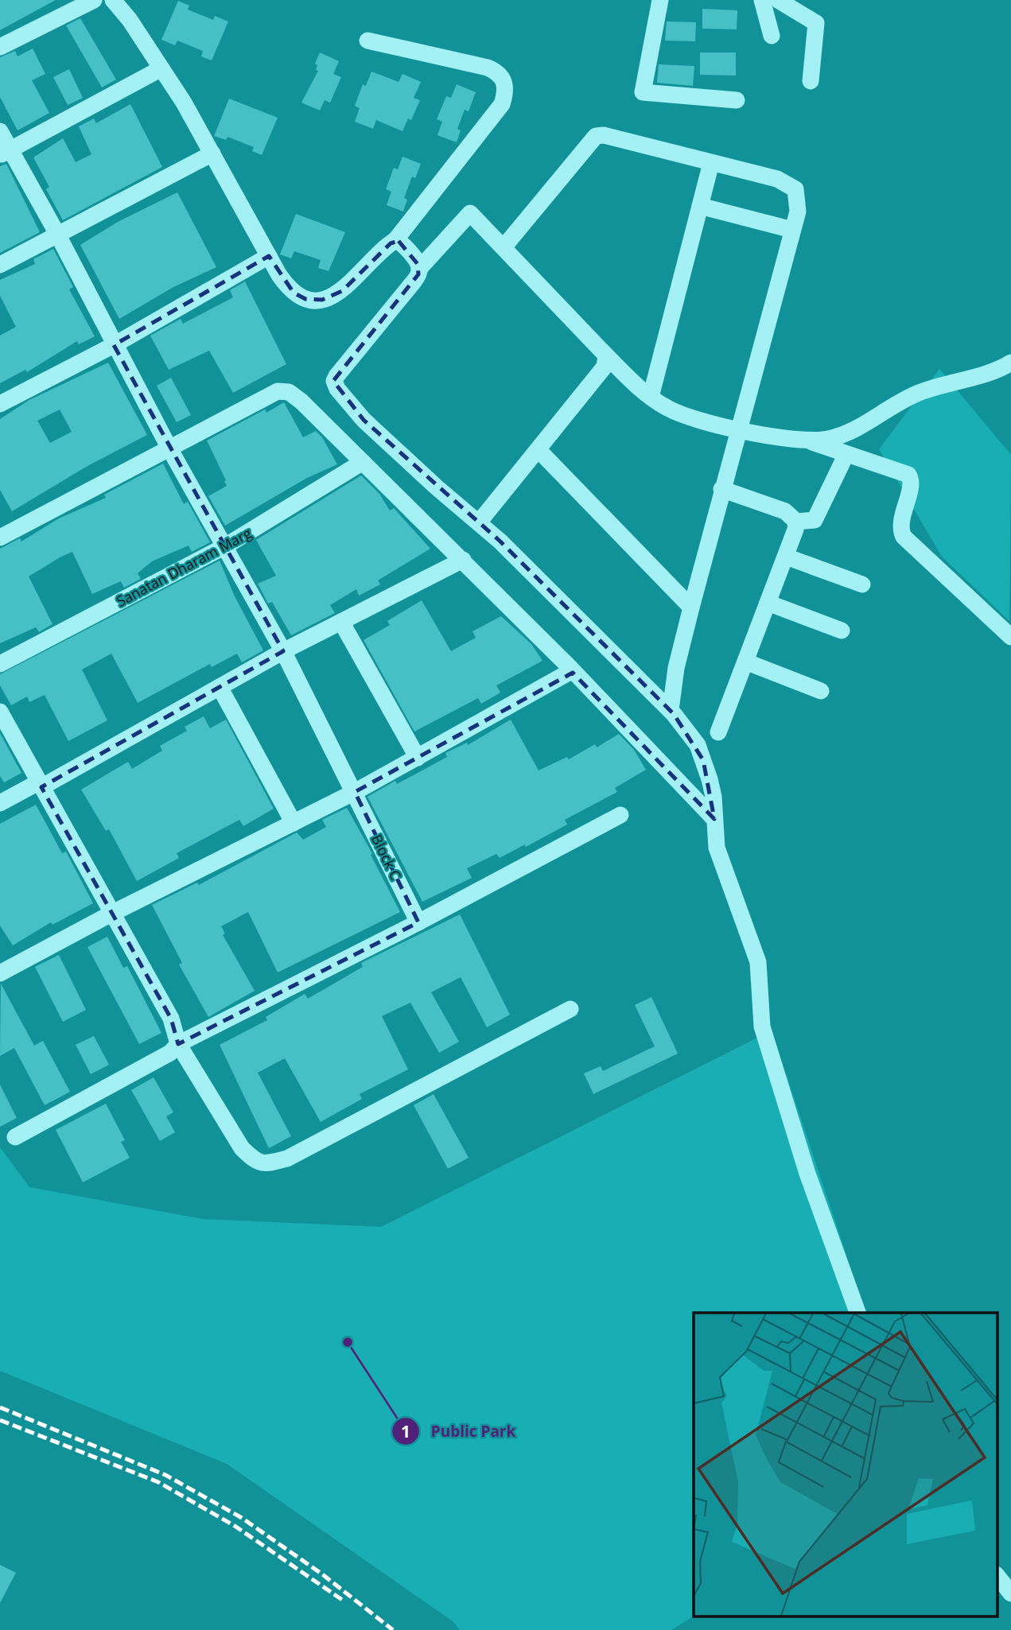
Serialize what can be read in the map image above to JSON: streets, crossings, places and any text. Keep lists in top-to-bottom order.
{
  "streets": {
    "street": ["Sanatan Dharam Marg", "Block C"]
  },
  "crossings": [
    ["Sanatan Dharam Marg", "Block C"]
  ],
  "places": ["Public Park"]
}
